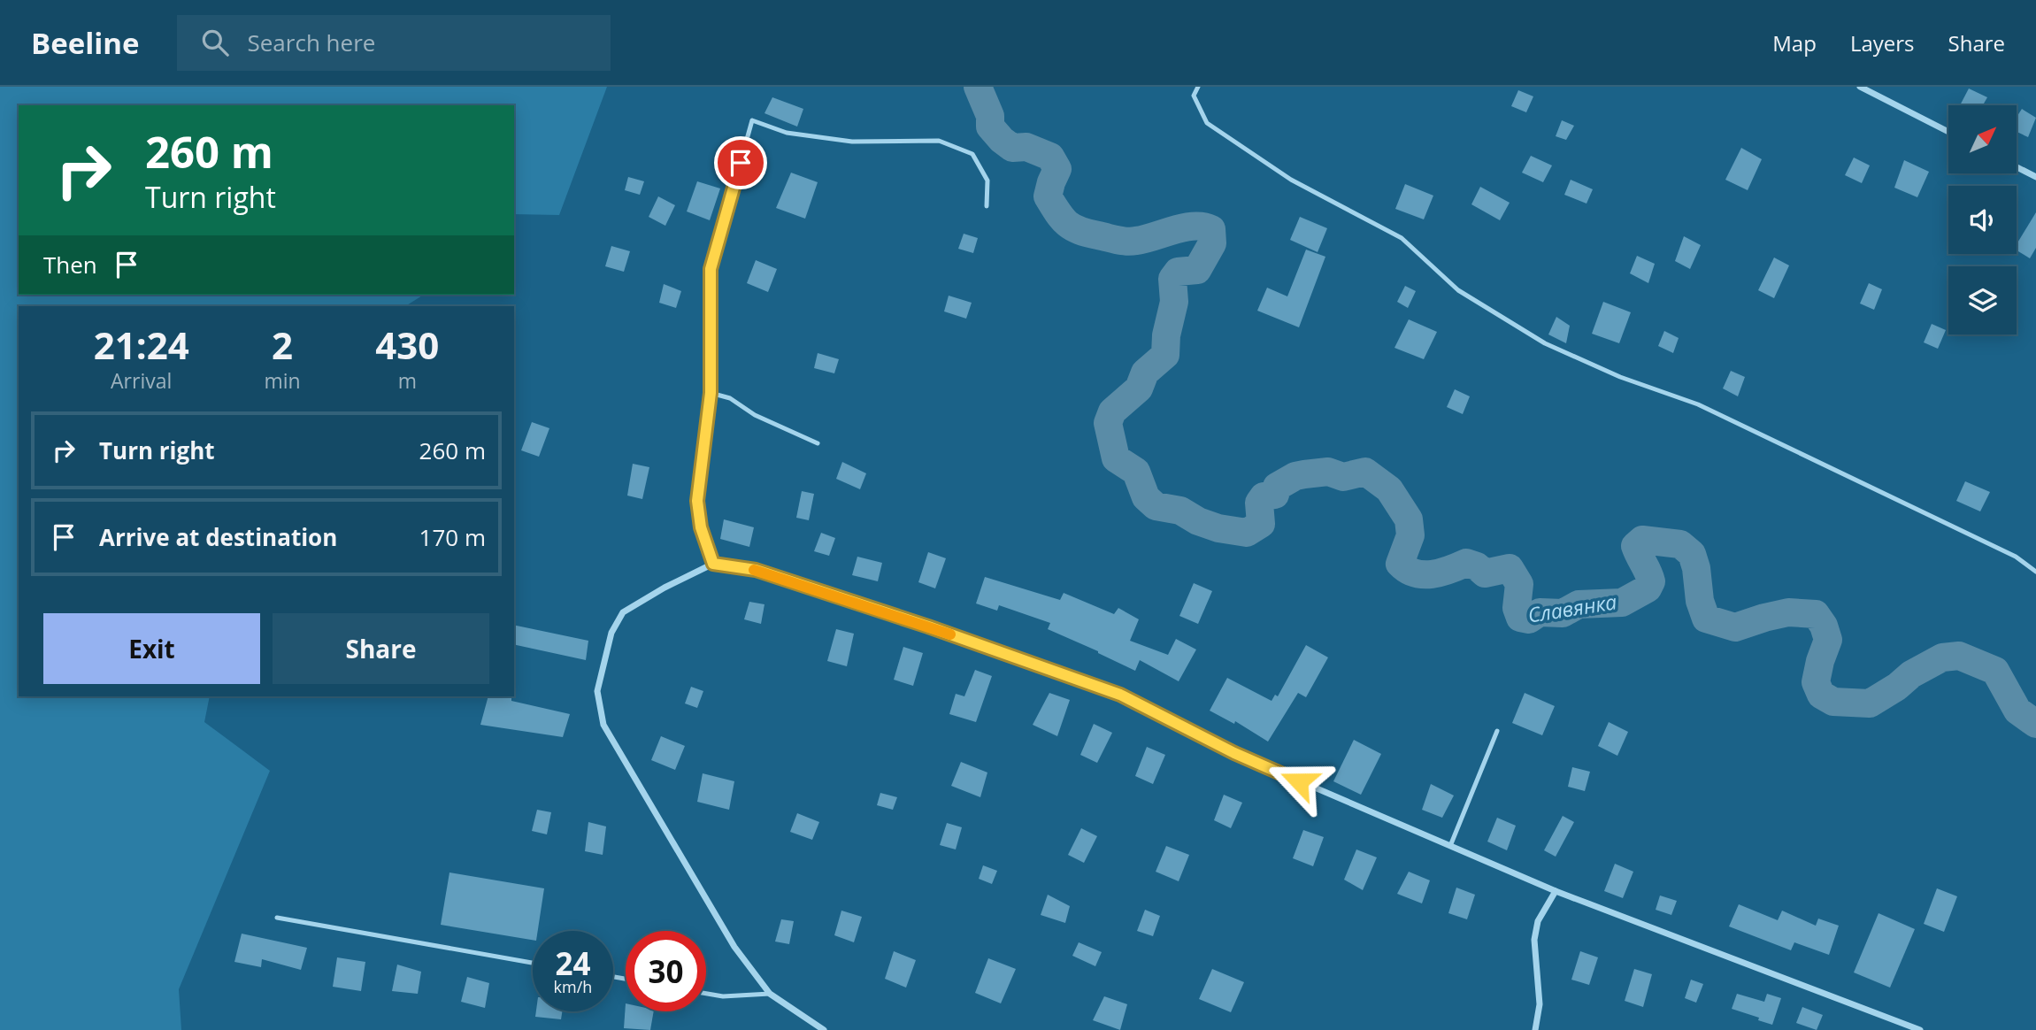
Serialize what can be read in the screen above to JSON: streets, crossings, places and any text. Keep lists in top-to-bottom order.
{
  "water": ["Славянка"],
  "north": "top right",
  "page": {
    "header": "Beeline",
    "search": "Search here",
    "nav": ["Map", "Layers", "Share"],
    "turn": ["260 m", "Turn right"],
    "then": "Then",
    "eta": [
      "21:24",
      "Arrival",
      "2",
      "min",
      "430",
      "m"
    ],
    "list": [
      {
        "name": "Turn right",
        "value": "260 m"
      },
      {
        "name": "Arrive at destination",
        "value": "170 m"
      }
    ],
    "buttons": ["Exit", "Share"],
    "speed": "24 km/h",
    "limit": "30"
  }
}
